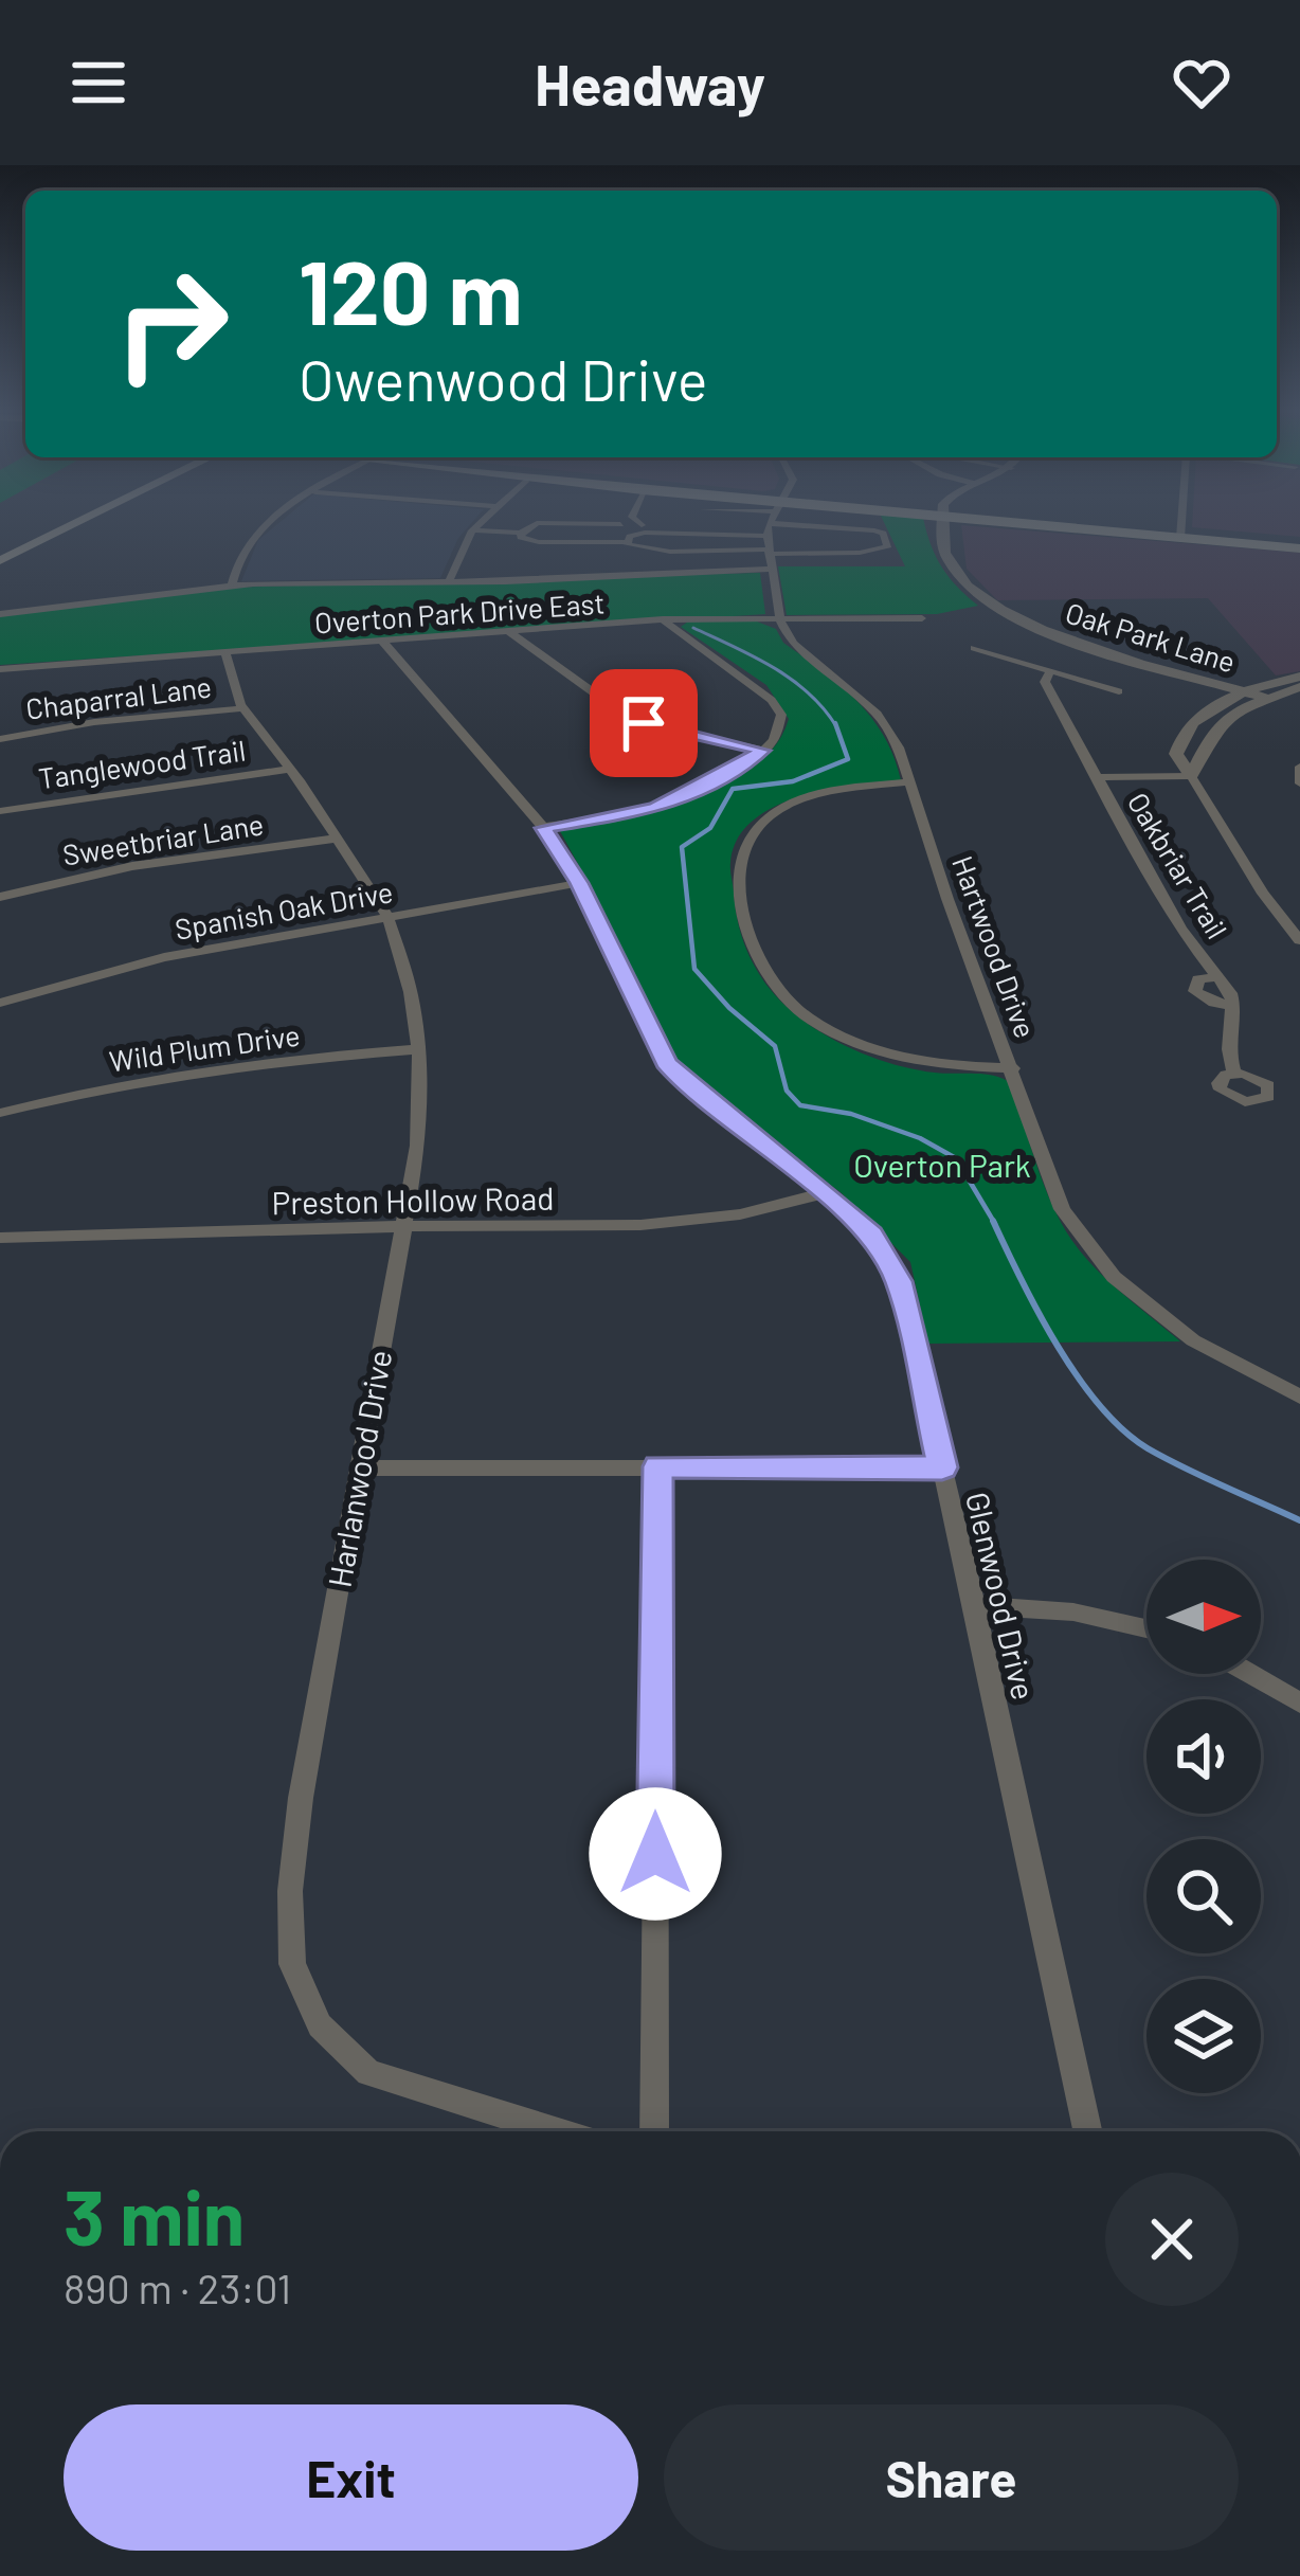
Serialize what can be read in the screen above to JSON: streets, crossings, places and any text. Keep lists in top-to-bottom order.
{
  "streets": {
    "street": [
      "Overton Park Drive East",
      "Oak Park Lane",
      "Chaparral Lane",
      "Tanglewood Trail",
      "Sweetbriar Lane",
      "Oakbriar Trail",
      "Spanish Oak Drive",
      "Hartwood Drive",
      "Wild Plum Drive",
      "Preston Hollow Road",
      "Harlanwood Drive",
      "Glenwood Drive"
    ]
  },
  "crossings": [
    ["Overton Park Drive East", "Hartwood Drive"],
    ["Overton Park Drive East", "Harlanwood Drive"],
    ["Overton Park Drive East", "Glenwood Drive"],
    ["Chaparral Lane", "Harlanwood Drive"],
    ["Tanglewood Trail", "Harlanwood Drive"],
    ["Sweetbriar Lane", "Harlanwood Drive"],
    ["Spanish Oak Drive", "Harlanwood Drive"],
    ["Spanish Oak Drive", "Glenwood Drive"],
    ["Wild Plum Drive", "Harlanwood Drive"],
    ["Preston Hollow Road", "Harlanwood Drive"],
    ["Preston Hollow Road", "Glenwood Drive"]
  ],
  "parks": ["Overton Park"],
  "north": "right",
  "page": {
    "header": "Headway",
    "turn": ["120 m", "Owenwood Drive"],
    "heading": ["3 min", "890 m · 23:01"],
    "buttons": ["Exit", "Share"]
  }
}
